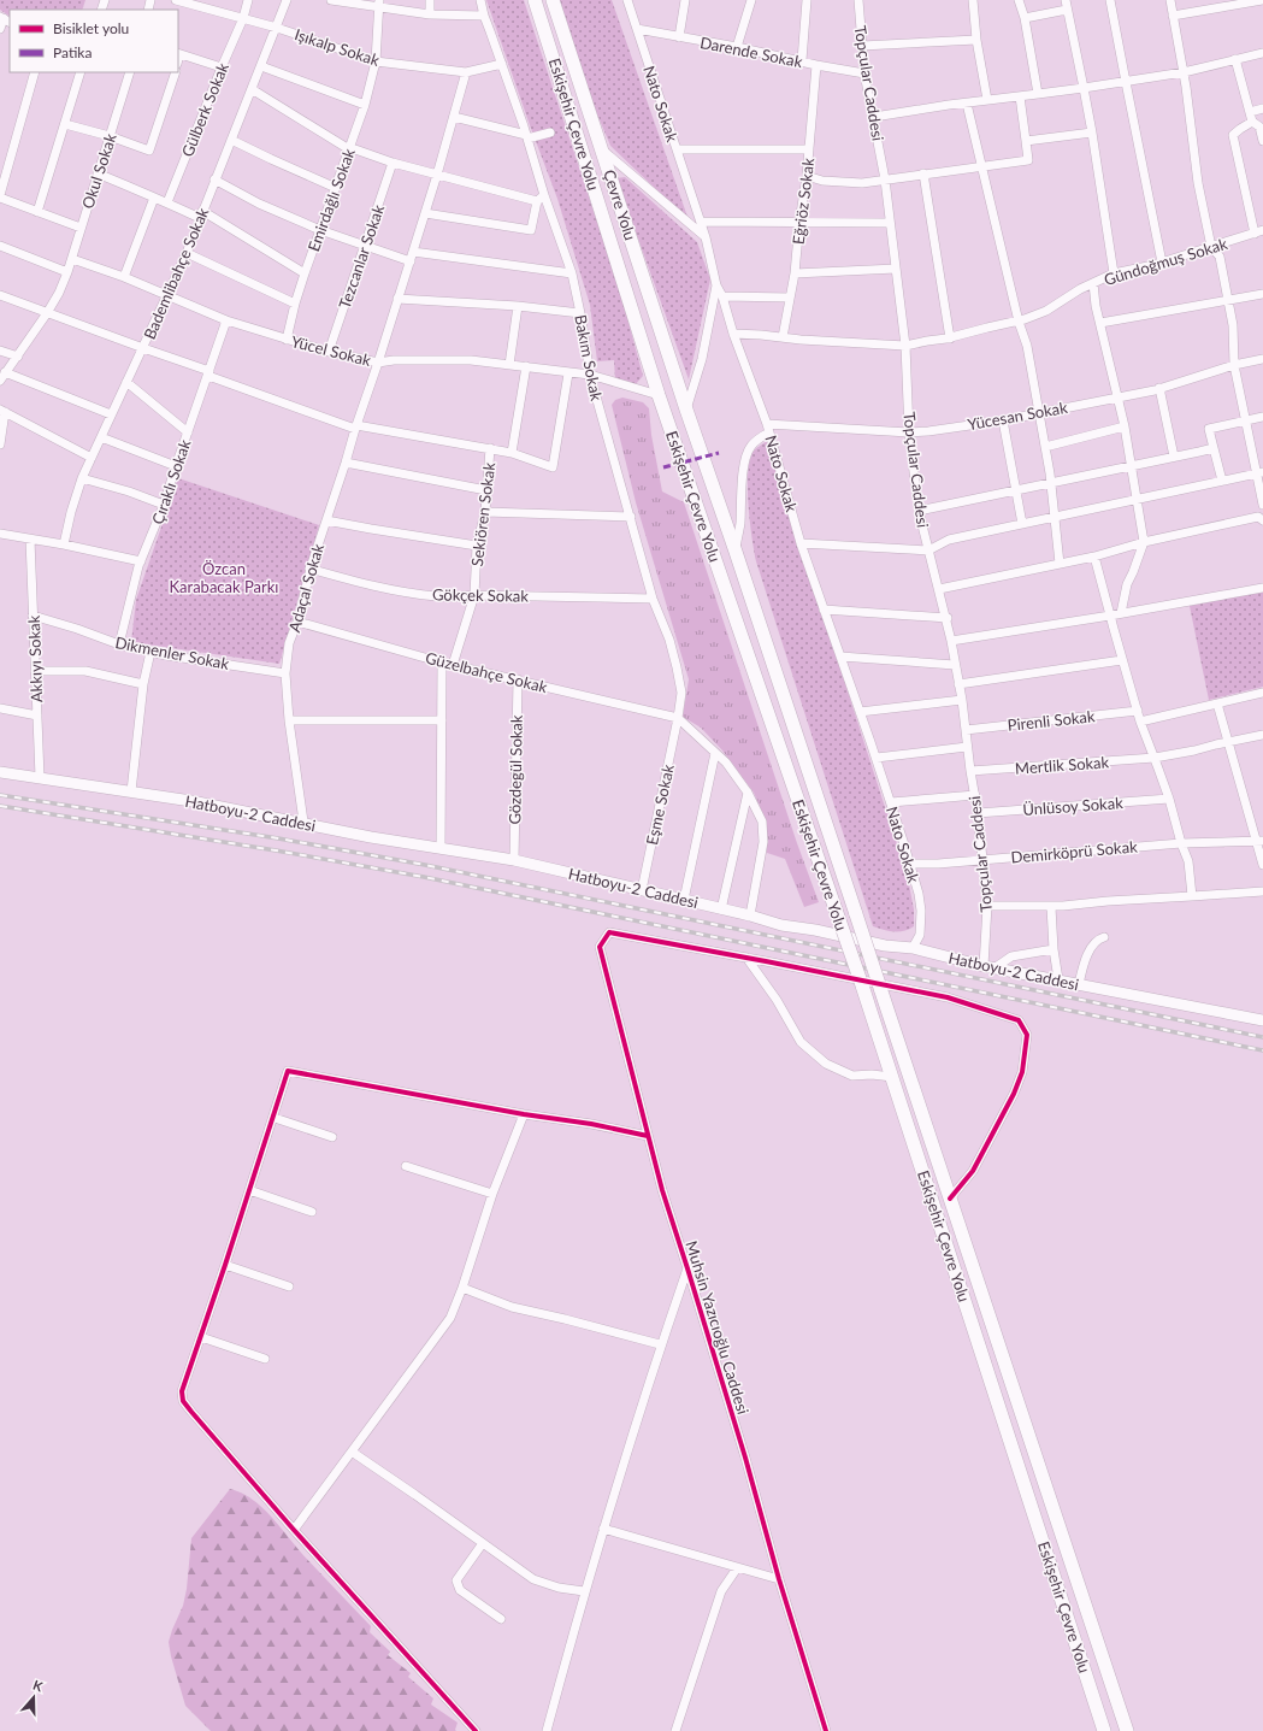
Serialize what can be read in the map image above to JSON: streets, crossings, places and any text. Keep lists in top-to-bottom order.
{
  "streets": {
    "highway": ["Eskişehir Çevre Yolu", "Çevre Yolu"],
    "main road": ["Hatboyu-2 Caddesi"],
    "street": [
      "Işıkalp Sokak",
      "Darende Sokak",
      "Topçular Caddesi",
      "Nato Sokak",
      "Gülberk Sokak",
      "Okul Sokak",
      "Emirdağlı Sokak",
      "Eğriöz Sokak",
      "Tezcanlar Sokak",
      "Gündoğmuş Sokak",
      "Bademlibahçe Sokak",
      "Yücel Sokak",
      "Bakım Sokak",
      "Yücesan Sokak",
      "Çıraklı Sokak",
      "Sekiören Sokak",
      "Adaçal Sokak",
      "Gökçek Sokak",
      "Dikmenler Sokak",
      "Akkıyı Sokak",
      "Güzelbahçe Sokak",
      "Pirenli Sokak",
      "Mertlik Sokak",
      "Gözdegül Sokak",
      "Eşme Sokak",
      "Ünlüsoy Sokak",
      "Demirköprü Sokak",
      "Muhsin Yazıcıoğlu Caddesi"
    ]
  },
  "crossings": [
    ["Işıkalp Sokak", "Gülberk Sokak"],
    ["Işıkalp Sokak", "Emirdağlı Sokak"],
    ["Işıkalp Sokak", "Bademlibahçe Sokak"],
    ["Işıkalp Sokak", "Bakım Sokak"],
    ["Işıkalp Sokak", "Adaçal Sokak"],
    ["Darende Sokak", "Topçular Caddesi"],
    ["Darende Sokak", "Nato Sokak"],
    ["Darende Sokak", "Eğriöz Sokak"],
    ["Topçular Caddesi", "Gündoğmuş Sokak"],
    ["Topçular Caddesi", "Yücesan Sokak"],
    ["Topçular Caddesi", "Pirenli Sokak"],
    ["Topçular Caddesi", "Mertlik Sokak"],
    ["Topçular Caddesi", "Ünlüsoy Sokak"],
    ["Topçular Caddesi", "Hatboyu-2 Caddesi"],
    ["Topçular Caddesi", "Demirköprü Sokak"],
    ["Nato Sokak", "Gündoğmuş Sokak"],
    ["Nato Sokak", "Yücesan Sokak"],
    ["Nato Sokak", "Hatboyu-2 Caddesi"],
    ["Nato Sokak", "Demirköprü Sokak"],
    ["Eskişehir Çevre Yolu", "Çevre Yolu"],
    ["Eskişehir Çevre Yolu", "Yücel Sokak"],
    ["Okul Sokak", "Yücel Sokak"],
    ["Emirdağlı Sokak", "Yücel Sokak"],
    ["Eğriöz Sokak", "Gündoğmuş Sokak"],
    ["Tezcanlar Sokak", "Yücel Sokak"],
    ["Bademlibahçe Sokak", "Yücel Sokak"],
    ["Yücel Sokak", "Bakım Sokak"],
    ["Yücel Sokak", "Çıraklı Sokak"],
    ["Yücel Sokak", "Adaçal Sokak"],
    ["Bakım Sokak", "Gökçek Sokak"],
    ["Bakım Sokak", "Güzelbahçe Sokak"],
    ["Bakım Sokak", "Eşme Sokak"],
    ["Çıraklı Sokak", "Dikmenler Sokak"],
    ["Sekiören Sokak", "Gökçek Sokak"],
    ["Sekiören Sokak", "Güzelbahçe Sokak"],
    ["Adaçal Sokak", "Gökçek Sokak"],
    ["Adaçal Sokak", "Dikmenler Sokak"],
    ["Adaçal Sokak", "Güzelbahçe Sokak"],
    ["Adaçal Sokak", "Hatboyu-2 Caddesi"],
    ["Dikmenler Sokak", "Akkıyı Sokak"],
    ["Akkıyı Sokak", "Hatboyu-2 Caddesi"],
    ["Güzelbahçe Sokak", "Gözdegül Sokak"],
    ["Güzelbahçe Sokak", "Eşme Sokak"],
    ["Gözdegül Sokak", "Hatboyu-2 Caddesi"],
    ["Eşme Sokak", "Hatboyu-2 Caddesi"]
  ],
  "parks": ["Özcan Karabacak Parkı"],
  "legend": ["Bisiklet yolu", "Patika"],
  "north": "top"
}
